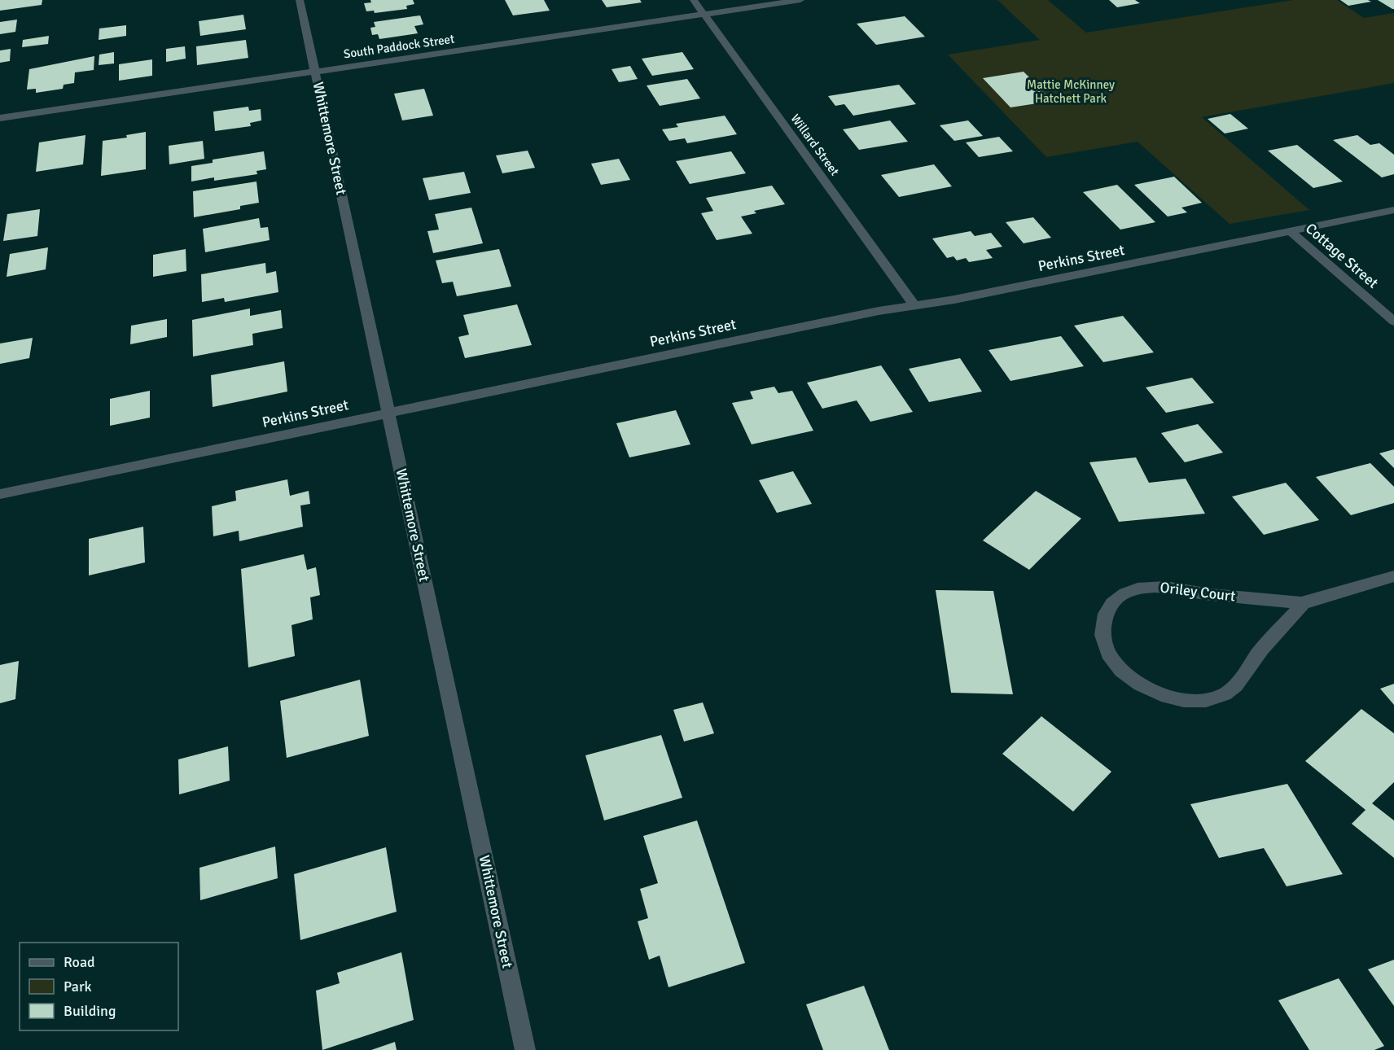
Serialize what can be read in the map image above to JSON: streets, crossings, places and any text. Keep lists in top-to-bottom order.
{
  "streets": {
    "street": [
      "South Paddock Street",
      "Whittemore Street",
      "Willard Street",
      "Cottage Street",
      "Perkins Street",
      "Oriley Court"
    ]
  },
  "crossings": [
    ["South Paddock Street", "Whittemore Street"],
    ["South Paddock Street", "Willard Street"],
    ["Whittemore Street", "Perkins Street"],
    ["Willard Street", "Perkins Street"],
    ["Cottage Street", "Perkins Street"]
  ],
  "parks": ["Mattie McKinney Hatchett Park"],
  "legend": ["Road", "Park", "Building"]
}
